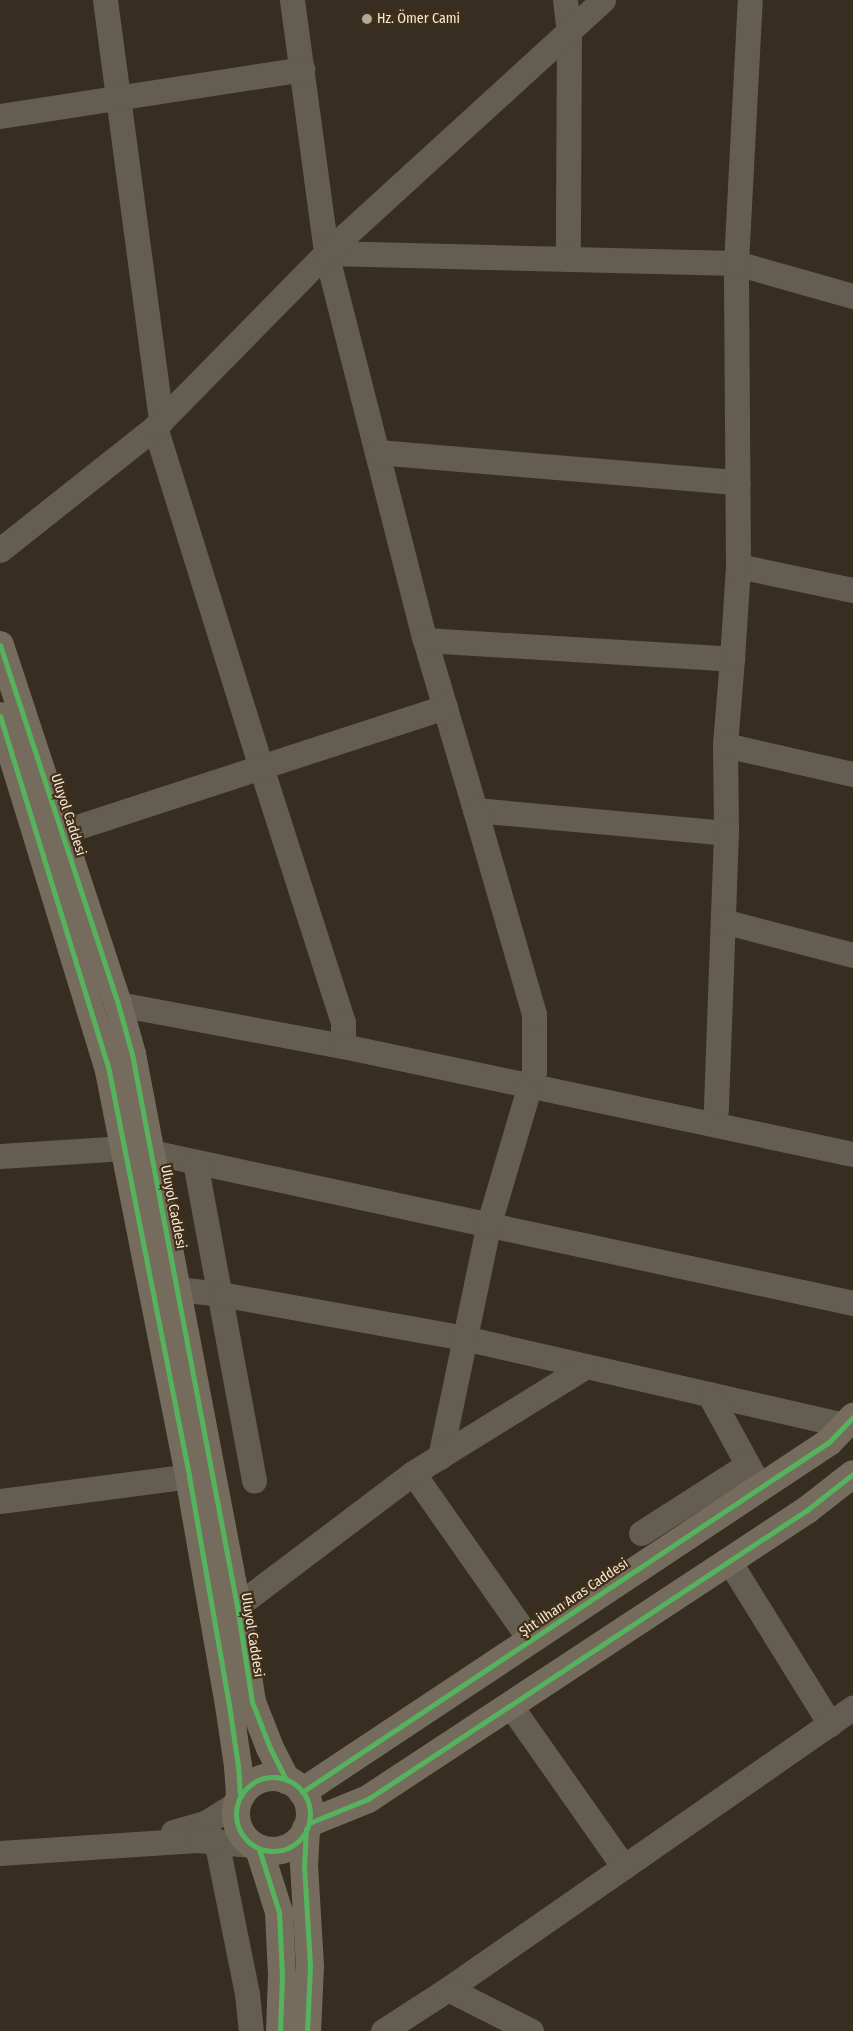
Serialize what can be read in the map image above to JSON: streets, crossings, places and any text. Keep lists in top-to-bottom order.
{
  "streets": {
    "main road": ["Uluyol Caddesi", "Şht İlhan Aras Caddesi"]
  },
  "crossings": [
    ["Uluyol Caddesi", "Şht İlhan Aras Caddesi"]
  ],
  "places": ["Hz. Ömer Cami"]
}
